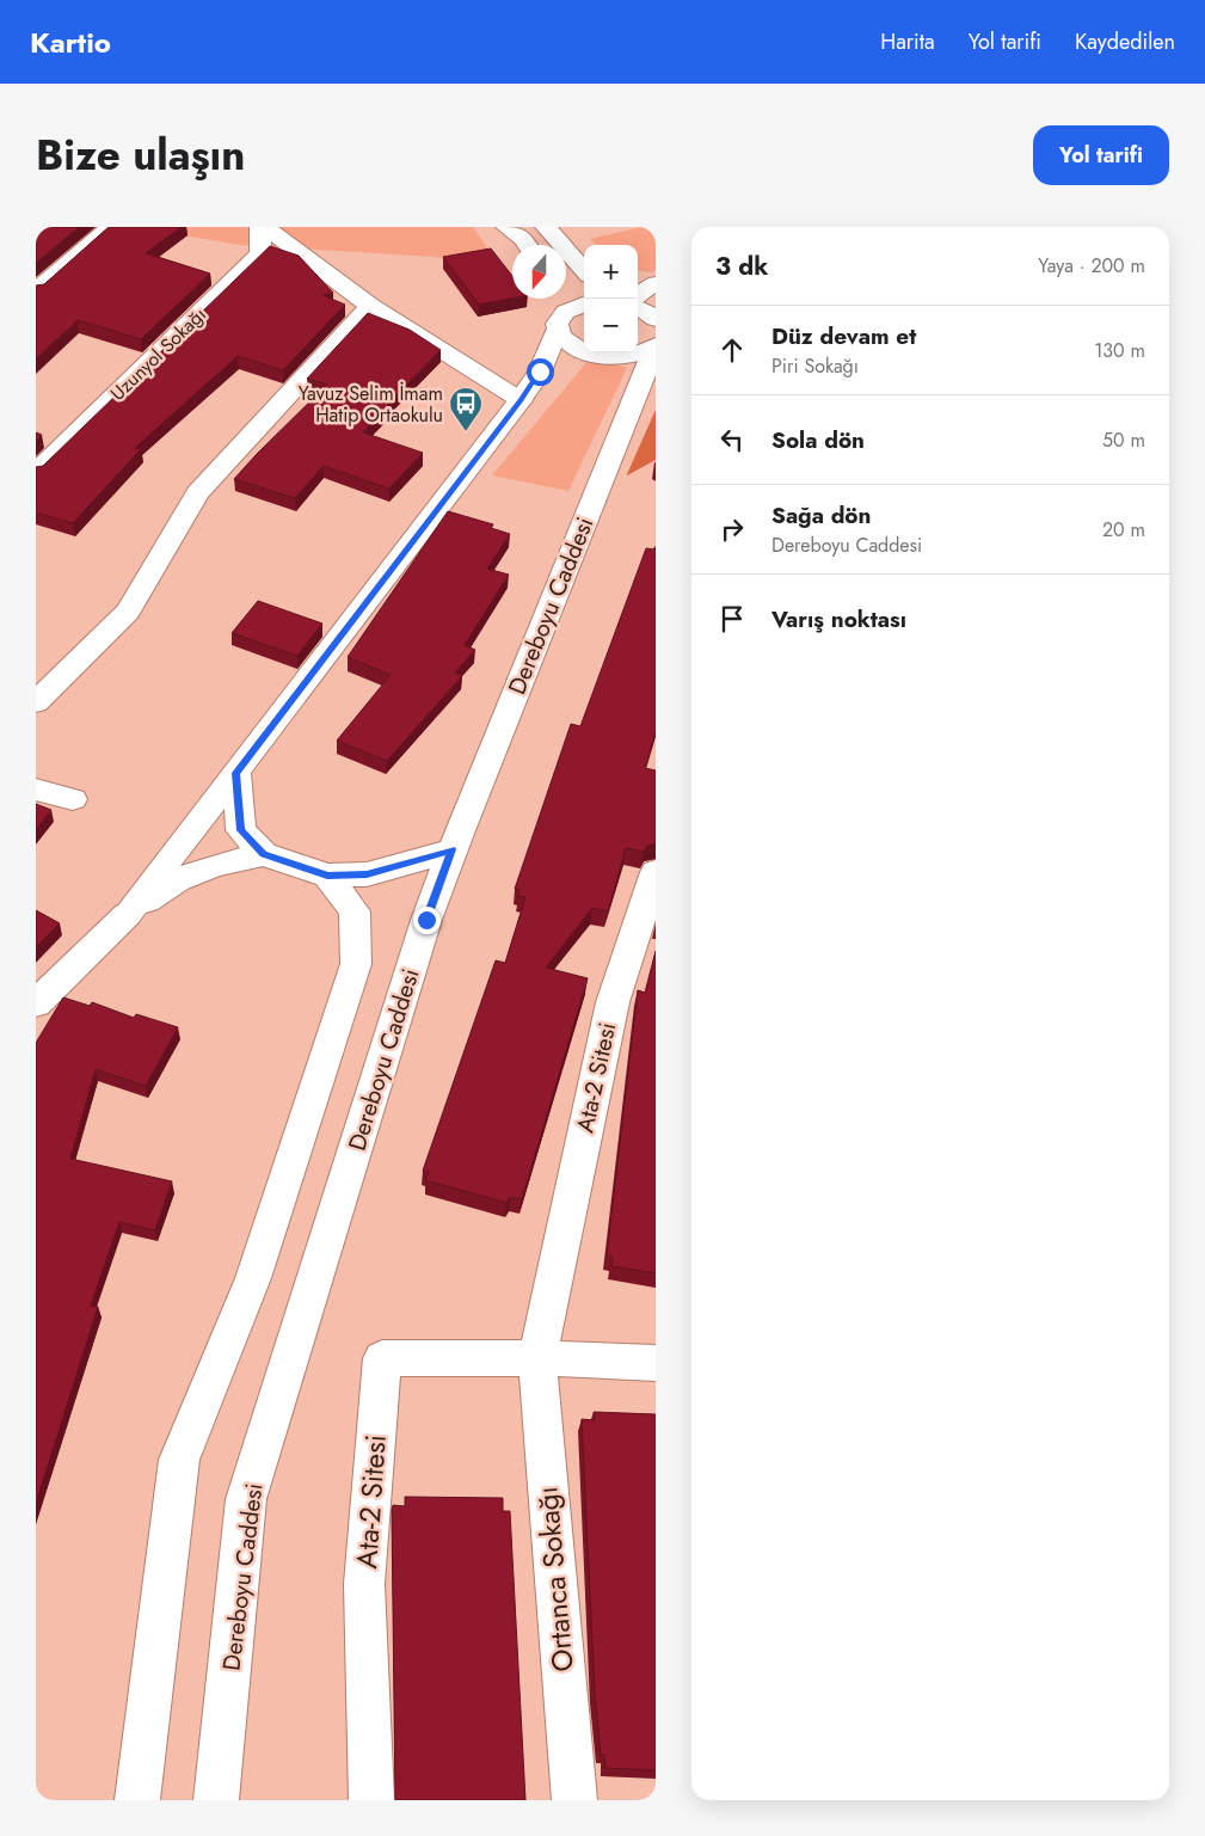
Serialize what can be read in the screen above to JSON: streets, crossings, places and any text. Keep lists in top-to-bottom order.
{
  "streets": {
    "main road": [
      "Uzunyol Sokağı",
      "Dereboyu Caddesi",
      "Ata-2 Sitesi",
      "Ortanca Sokağı"
    ]
  },
  "crossings": [
    ["Ata-2 Sitesi", "Ortanca Sokağı"]
  ],
  "places": {
    "bus stop": ["Yavuz Selim İmam Hatip Ortaokulu"]
  },
  "north": "bottom",
  "page": {
    "header": "Kartio",
    "nav": ["Harita", "Yol tarifi", "Kaydedilen"],
    "title": "Bize ulaşın",
    "buttons": "Yol tarifi",
    "heading": ["3 dk", "Yaya · 200 m"],
    "map_buttons": ["+", "−"],
    "list": [
      ["Düz devam et", "Piri Sokağı", "130 m"],
      ["Sola dön", "50 m"],
      ["Sağa dön", "Dereboyu Caddesi", "20 m"],
      "Varış noktası"
    ]
  }
}
